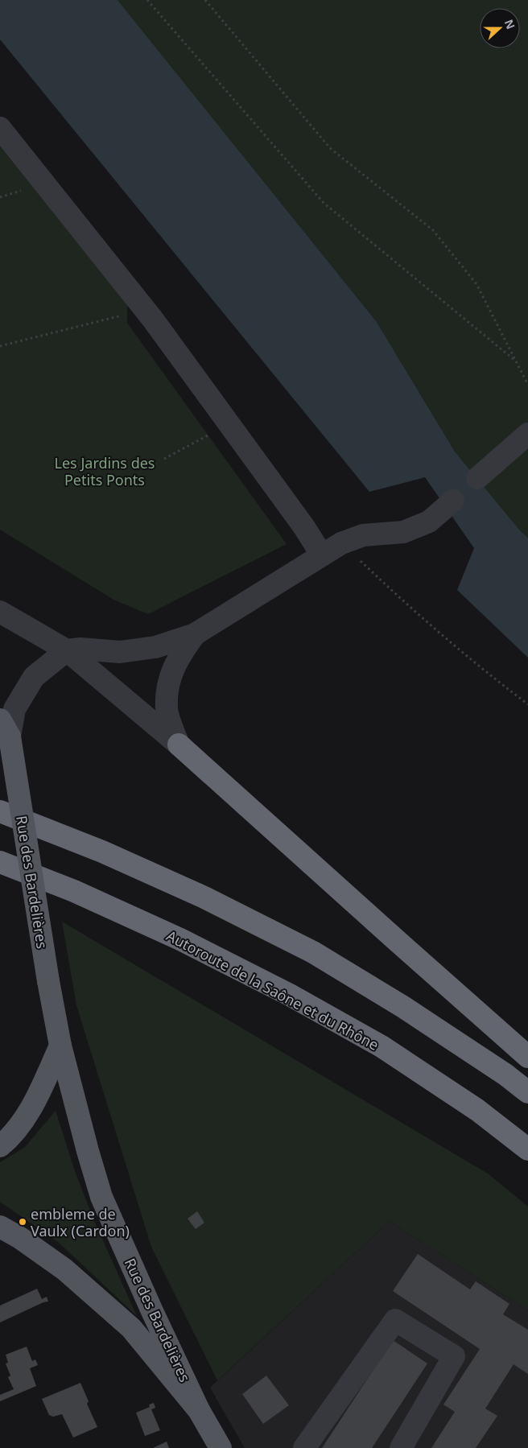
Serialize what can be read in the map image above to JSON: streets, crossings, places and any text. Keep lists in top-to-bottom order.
{
  "streets": {
    "highway": ["Autoroute de la Saône et du Rhône"],
    "main road": ["Rue des Bardelières"]
  },
  "parks": ["Les Jardins des Petits Ponts"],
  "places": ["embleme de Vaulx (Cardon)"],
  "north": "right"
}
